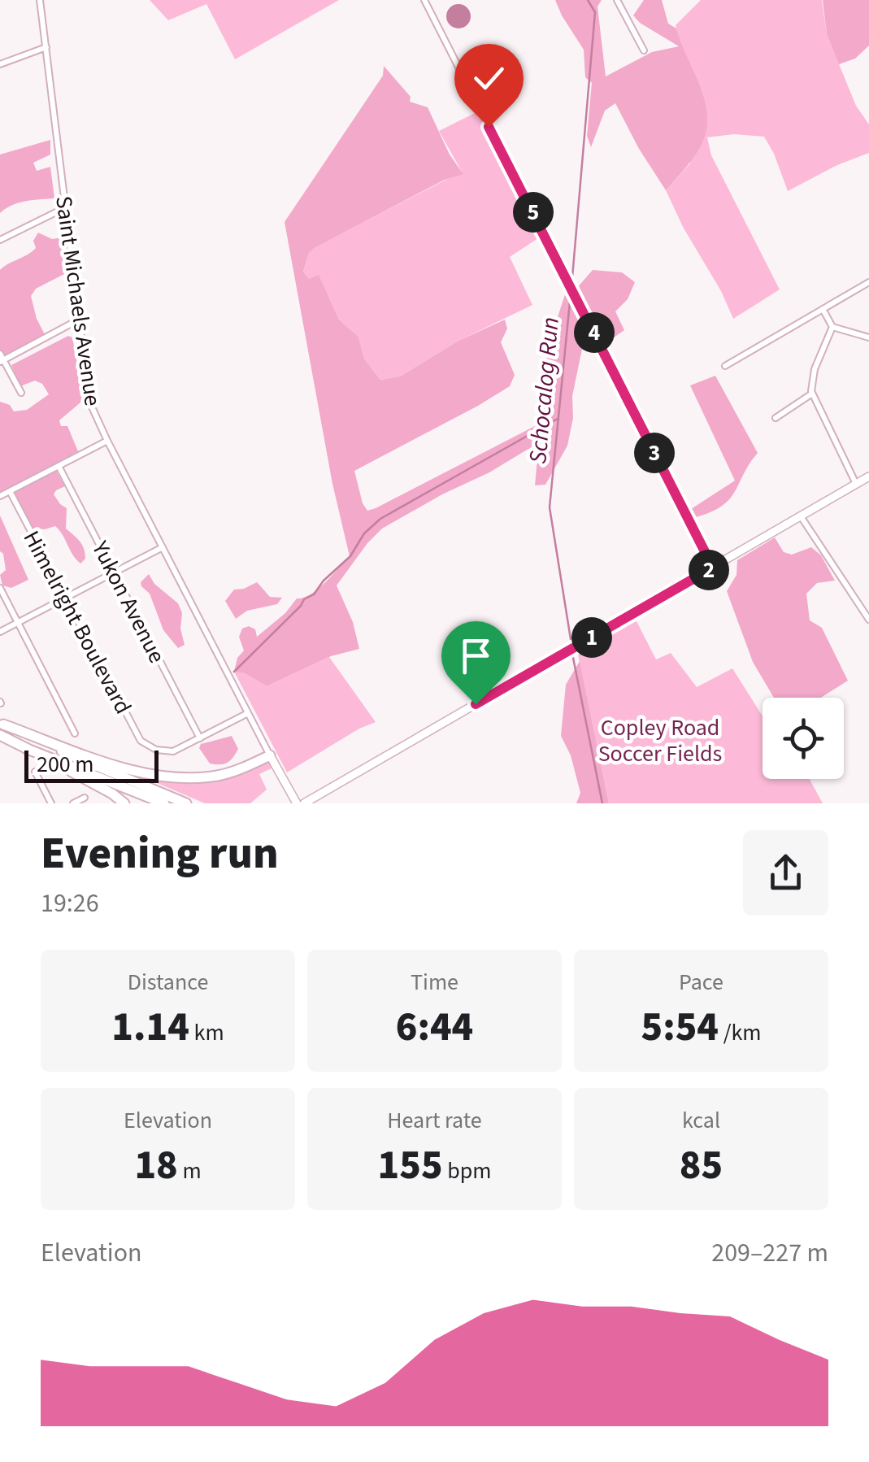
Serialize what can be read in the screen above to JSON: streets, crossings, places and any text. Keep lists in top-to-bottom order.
{
  "streets": {
    "street": ["Saint Michaels Avenue", "Yukon Avenue", "Himelright Boulevard"]
  },
  "crossings": [
    ["Yukon Avenue", "Himelright Boulevard"]
  ],
  "water": ["Schocalog Run"],
  "parks": ["Copley Road Soccer Fields"],
  "scale_bar": "200 m",
  "page": {
    "pins": [
      "5",
      "4",
      "3",
      "2",
      "1"
    ],
    "scale": "200 m",
    "heading": ["Evening run", "19:26"],
    "stats": [
      ["Distance", "1.14 km"],
      ["Time", "6:44"],
      ["Pace", "5:54 /km"],
      ["Elevation", "18 m"],
      ["Heart rate", "155 bpm"],
      ["kcal", "85"]
    ],
    "chart": ["Elevation", "209–227 m"]
  }
}
